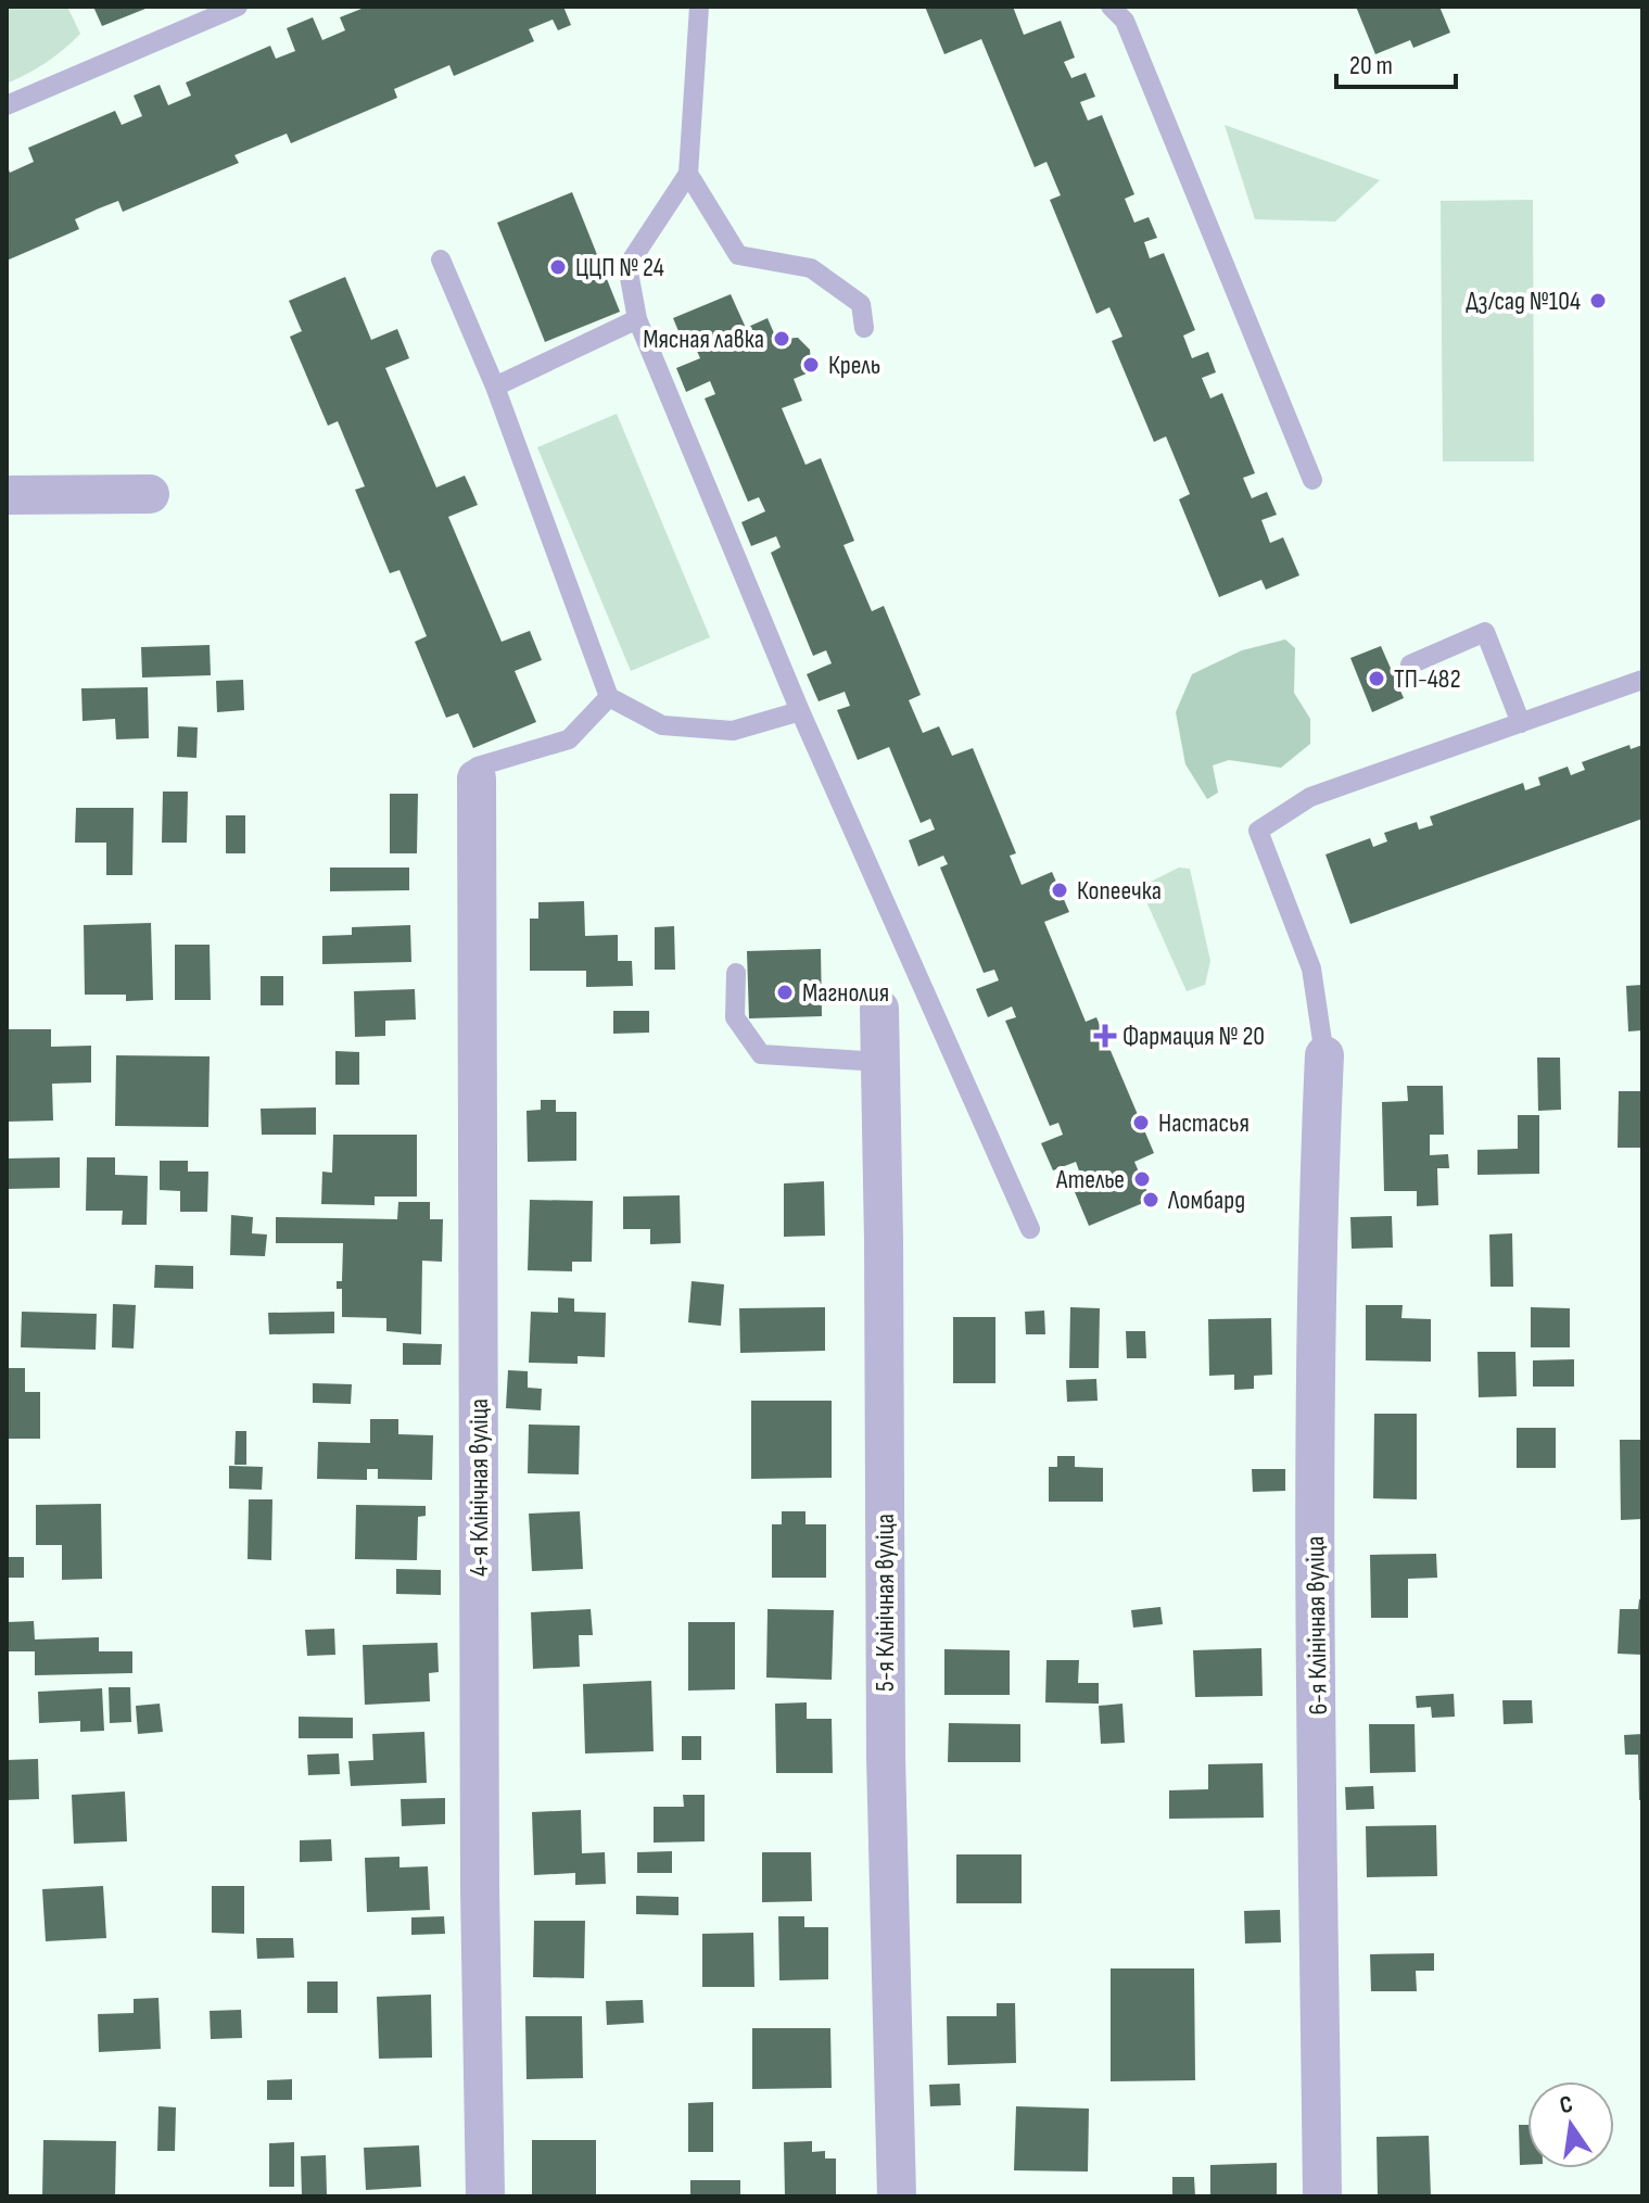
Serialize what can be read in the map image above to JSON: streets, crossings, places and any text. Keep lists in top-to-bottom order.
{
  "streets": {
    "street": ["4-я Клінічная вуліца", "5-я Клінічная вуліца", "6-я Клінічная вуліца"]
  },
  "places": {
    "other": [
      "ЦЦП № 24",
      "Дз/сад №104",
      "Мясная лавка",
      "Крель",
      "ТП-482",
      "Копеечка",
      "Магнолия",
      "Настасья",
      "Ателье",
      "Ломбард"
    ],
    "health": ["Фармация № 20"]
  },
  "scale_bar": "20 m",
  "north": "top"
}
